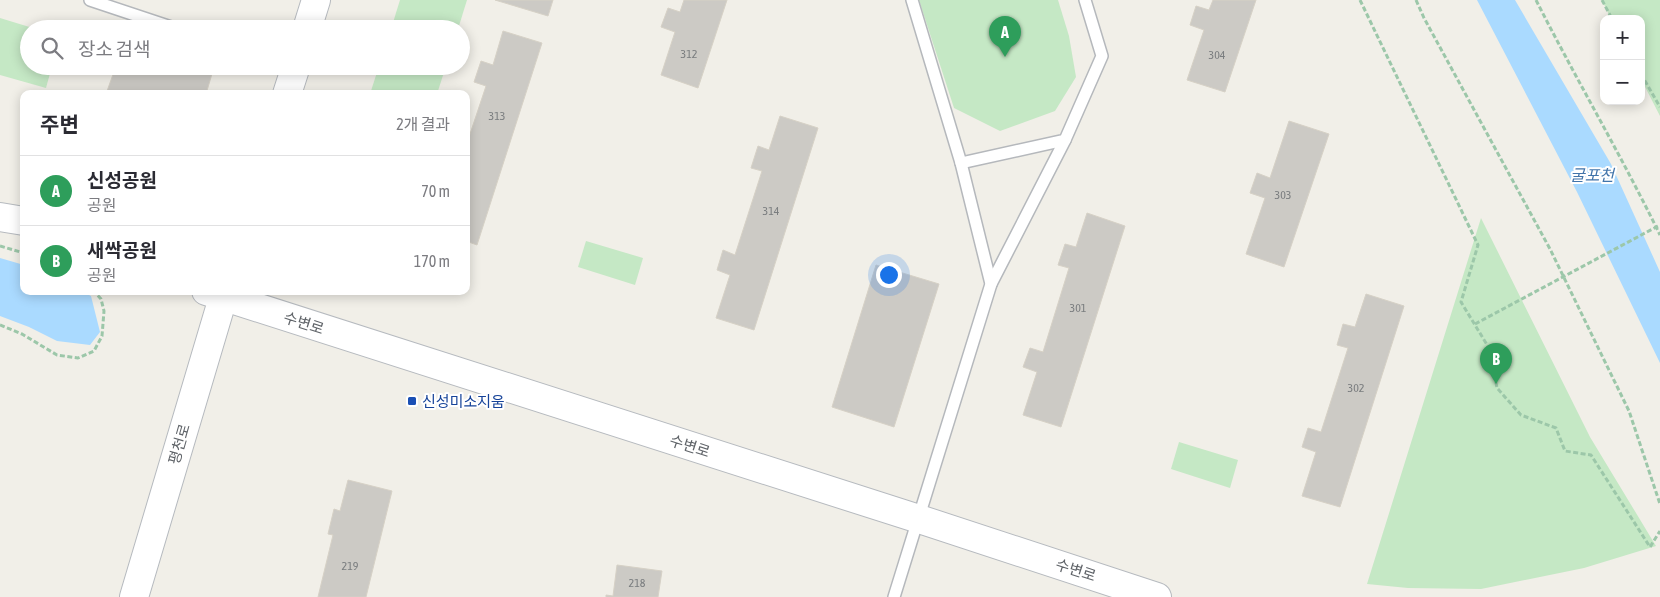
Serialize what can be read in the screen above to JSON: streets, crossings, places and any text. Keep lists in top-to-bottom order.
{
  "streets": {
    "main road": ["수변로", "평천로"]
  },
  "water": ["굴포천"],
  "places": {
    "transit": ["신성미소지움"]
  },
  "house_numbers": [
    "312",
    "304",
    "313",
    "303",
    "314",
    "301",
    "302",
    "219",
    "218"
  ],
  "page": {
    "map_buttons": ["+", "−"],
    "pins": ["A", "B"],
    "search": "장소 검색",
    "heading": ["주변", "2개 결과"],
    "list": [
      {
        "mark": "A",
        "name": "신성공원",
        "note": "공원",
        "value": "70 m"
      },
      {
        "mark": "B",
        "name": "새싹공원",
        "note": "공원",
        "value": "170 m"
      }
    ]
  }
}
